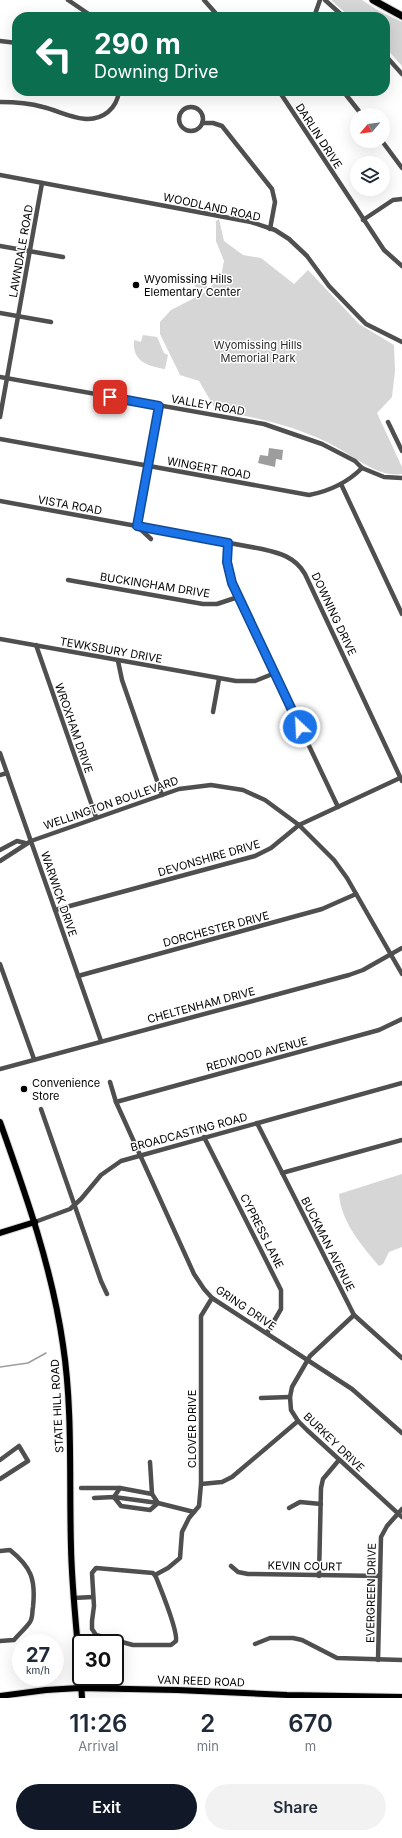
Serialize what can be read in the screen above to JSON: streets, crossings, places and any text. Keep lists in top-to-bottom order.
{
  "streets": {
    "main road": ["BROADCASTING ROAD", "STATE HILL ROAD", "VAN REED ROAD"],
    "street": [
      "DARLIN DRIVE",
      "WOODLAND ROAD",
      "LAWNDALE ROAD",
      "VALLEY ROAD",
      "WINGERT ROAD",
      "VISTA ROAD",
      "BUCKINGHAM DRIVE",
      "DOWNING DRIVE",
      "TEWKSBURY DRIVE",
      "WROXHAM DRIVE",
      "WELLINGTON BOULEVARD",
      "DEVONSHIRE DRIVE",
      "WARWICK DRIVE",
      "DORCHESTER DRIVE",
      "CHELTENHAM DRIVE",
      "REDWOOD AVENUE",
      "CYPRESS LANE",
      "BUCKMAN AVENUE",
      "GRING DRIVE",
      "CLOVER DRIVE",
      "BURKEY DRIVE",
      "KEVIN COURT",
      "EVERGREEN DRIVE"
    ]
  },
  "crossings": [
    ["WOODLAND ROAD", "LAWNDALE ROAD"],
    ["LAWNDALE ROAD", "VALLEY ROAD"],
    ["VALLEY ROAD", "WINGERT ROAD"],
    ["VISTA ROAD", "DOWNING DRIVE"],
    ["DOWNING DRIVE", "DEVONSHIRE DRIVE"],
    ["TEWKSBURY DRIVE", "WROXHAM DRIVE"],
    ["WROXHAM DRIVE", "WELLINGTON BOULEVARD"],
    ["WELLINGTON BOULEVARD", "DEVONSHIRE DRIVE"],
    ["WELLINGTON BOULEVARD", "WARWICK DRIVE"],
    ["WELLINGTON BOULEVARD", "DORCHESTER DRIVE"],
    ["WELLINGTON BOULEVARD", "CHELTENHAM DRIVE"],
    ["DEVONSHIRE DRIVE", "WARWICK DRIVE"],
    ["WARWICK DRIVE", "DORCHESTER DRIVE"],
    ["WARWICK DRIVE", "CHELTENHAM DRIVE"],
    ["REDWOOD AVENUE", "GRING DRIVE"],
    ["BROADCASTING ROAD", "CYPRESS LANE"],
    ["BROADCASTING ROAD", "BUCKMAN AVENUE"],
    ["BROADCASTING ROAD", "GRING DRIVE"],
    ["BROADCASTING ROAD", "STATE HILL ROAD"],
    ["CYPRESS LANE", "GRING DRIVE"],
    ["GRING DRIVE", "CLOVER DRIVE"],
    ["STATE HILL ROAD", "VAN REED ROAD"],
    ["BURKEY DRIVE", "EVERGREEN DRIVE"],
    ["KEVIN COURT", "EVERGREEN DRIVE"]
  ],
  "parks": ["Wyomissing Hills Memorial Park"],
  "places": ["Wyomissing Hills Elementary Center", "Convenience Store"],
  "north": "bottom left",
  "page": {
    "turn": ["290 m", "Downing Drive"],
    "speed": "27 km/h",
    "limit": "30",
    "eta": [
      "11:26",
      "Arrival",
      "2",
      "min",
      "670",
      "m"
    ],
    "buttons": ["Exit", "Share"]
  }
}
